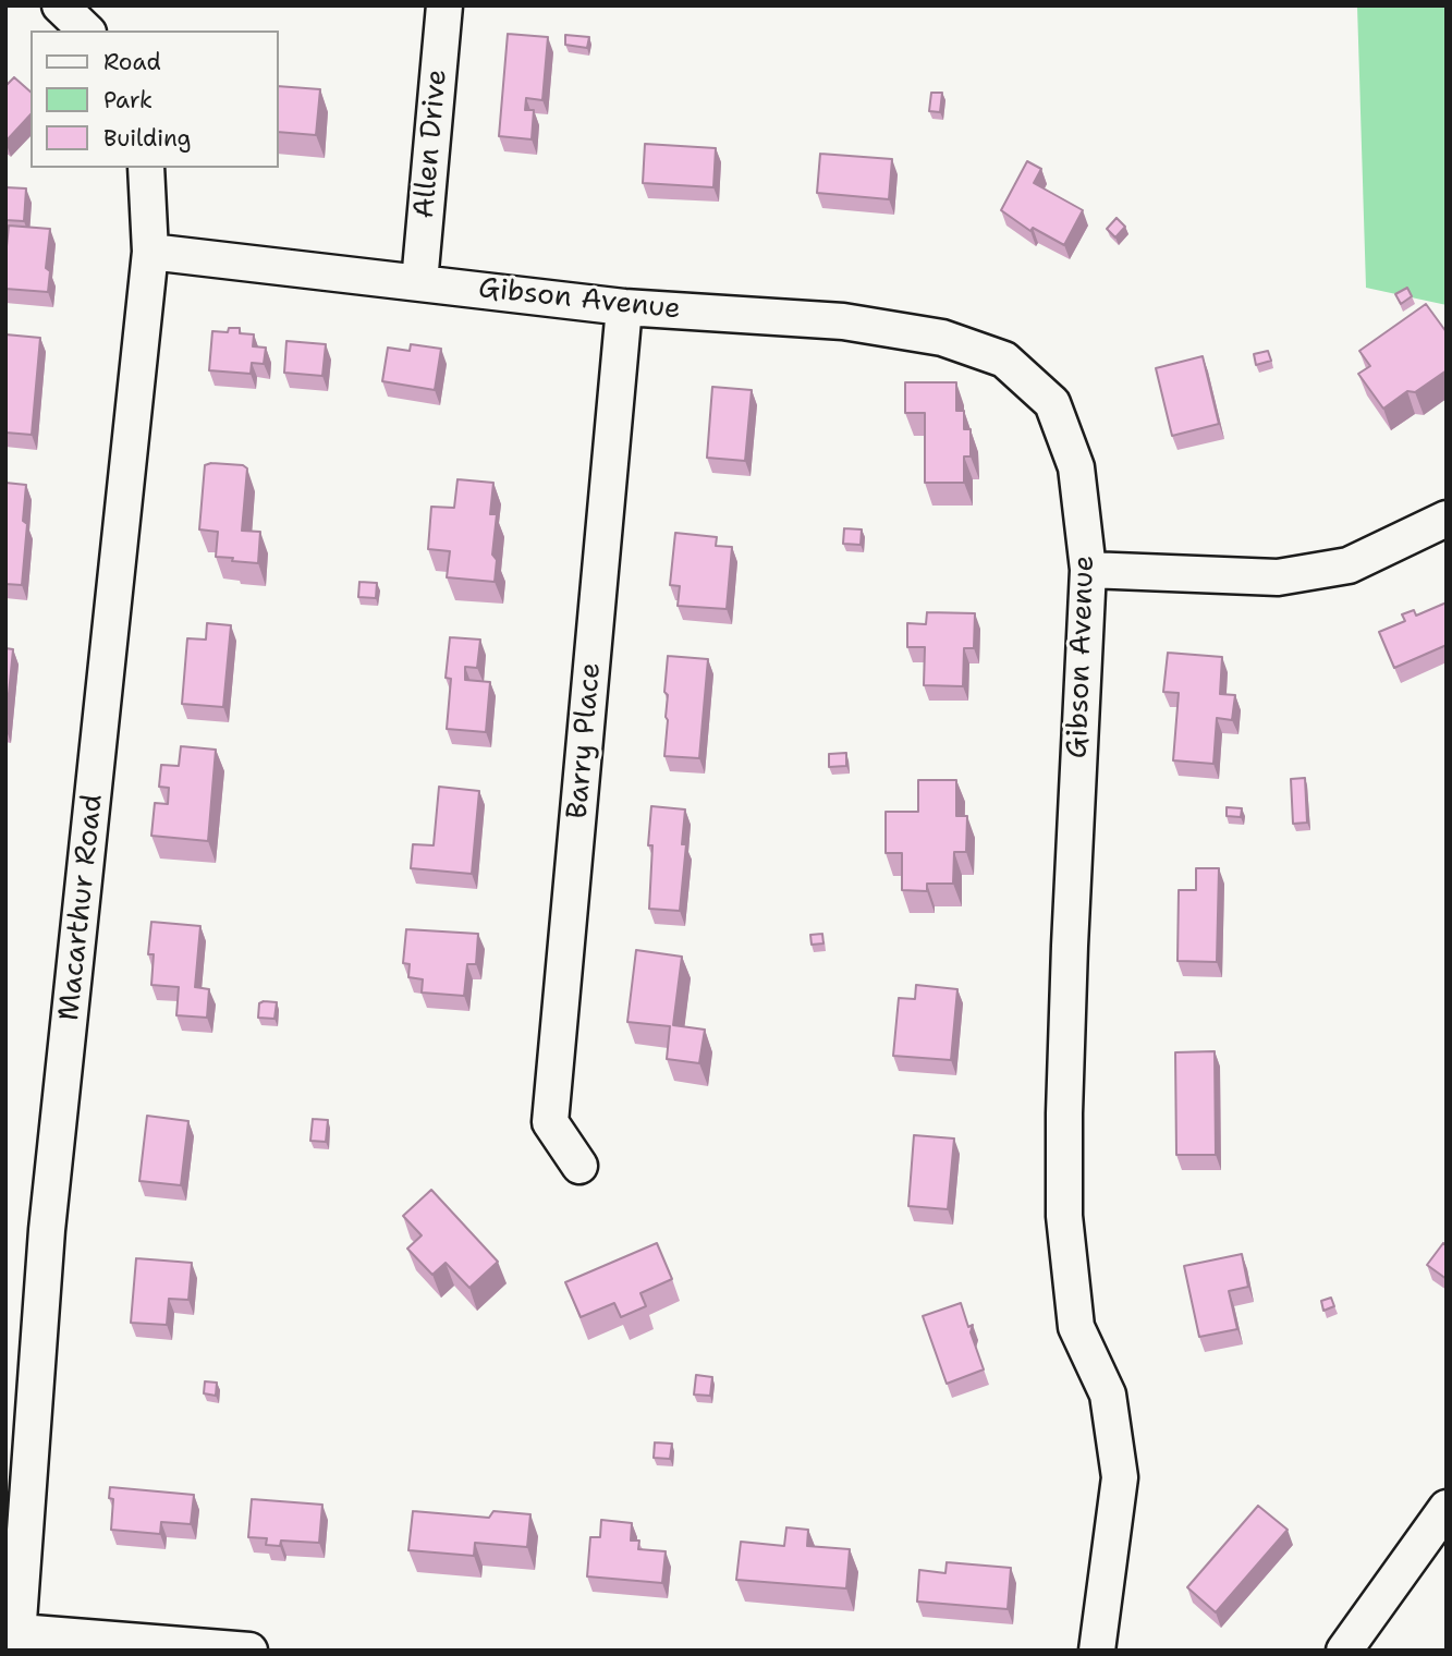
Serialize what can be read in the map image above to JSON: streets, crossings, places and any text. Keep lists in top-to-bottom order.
{
  "streets": {
    "street": [
      "Allen Drive",
      "Gibson Avenue",
      "Barry Place",
      "Macarthur Road"
    ]
  },
  "crossings": [
    ["Allen Drive", "Gibson Avenue"],
    ["Gibson Avenue", "Barry Place"],
    ["Gibson Avenue", "Macarthur Road"]
  ],
  "legend": ["Road", "Park", "Building"]
}
